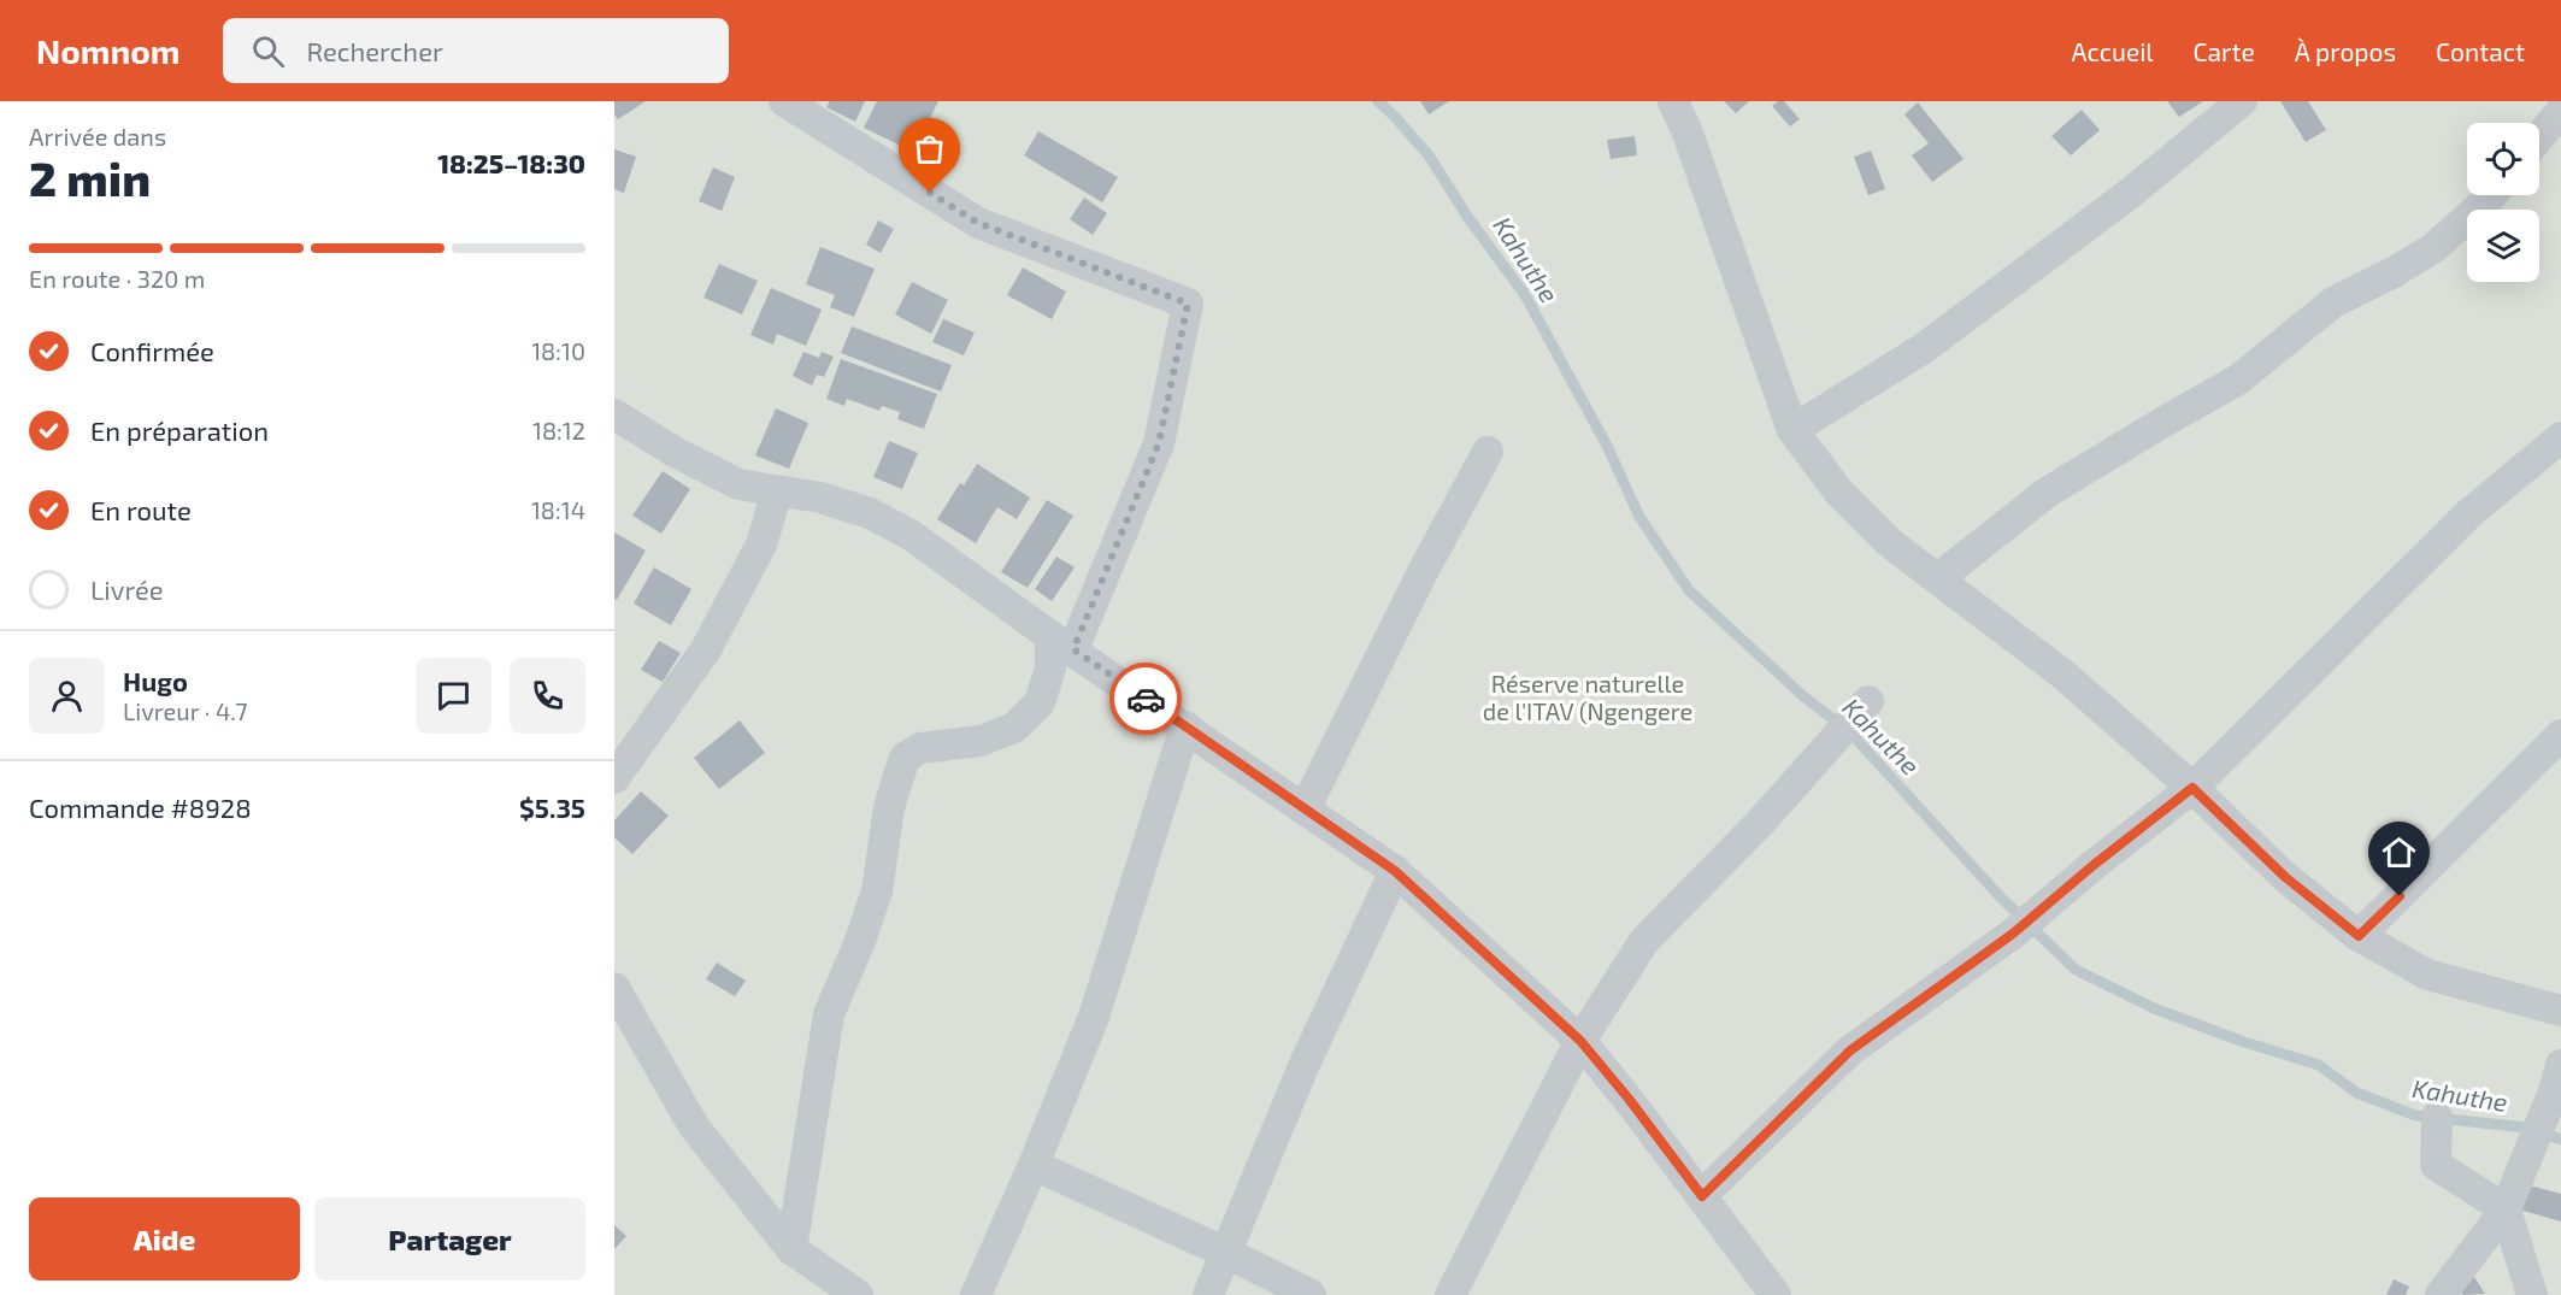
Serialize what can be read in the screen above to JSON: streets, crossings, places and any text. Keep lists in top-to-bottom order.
{
  "water": ["Kahuthe"],
  "parks": ["Réserve naturelle de l'ITAV (Ngengere"],
  "page": {
    "header": "Nomnom",
    "search": "Rechercher",
    "nav": [
      "Accueil",
      "Carte",
      "À propos",
      "Contact"
    ],
    "heading": ["2 min", "Arrivée dans", "18:25–18:30"],
    "panel": [
      "Hugo",
      "Livreur · 4.7",
      "Commande #8928",
      "$5.35"
    ],
    "bar": "En route · 320 m",
    "list": [
      ["Confirmée", "18:10"],
      ["En préparation", "18:12"],
      ["En route", "18:14"],
      "Livrée"
    ],
    "buttons": ["Aide", "Partager"]
  }
}
